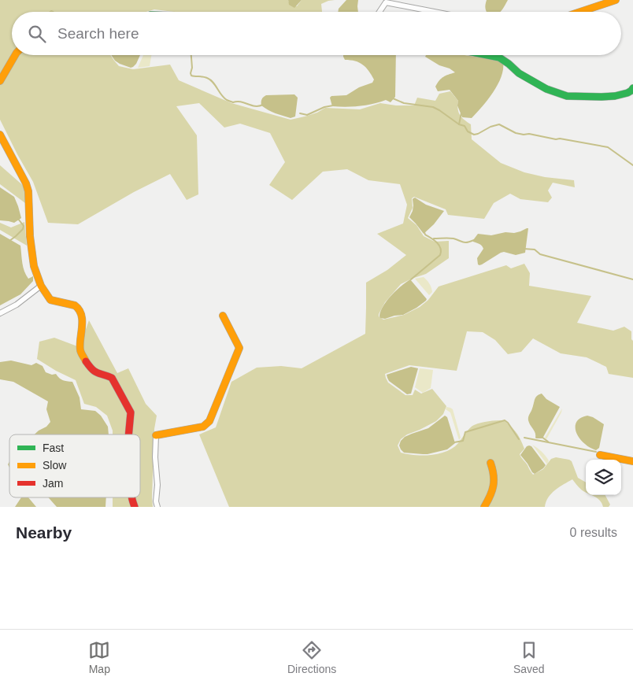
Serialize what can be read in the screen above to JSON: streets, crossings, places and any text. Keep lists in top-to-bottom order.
{
  "legend": ["Fast", "Slow", "Jam"],
  "page": {
    "search": "Search here",
    "heading": ["Nearby", "0 results"],
    "nav": ["Map", "Directions", "Saved"]
  }
}
